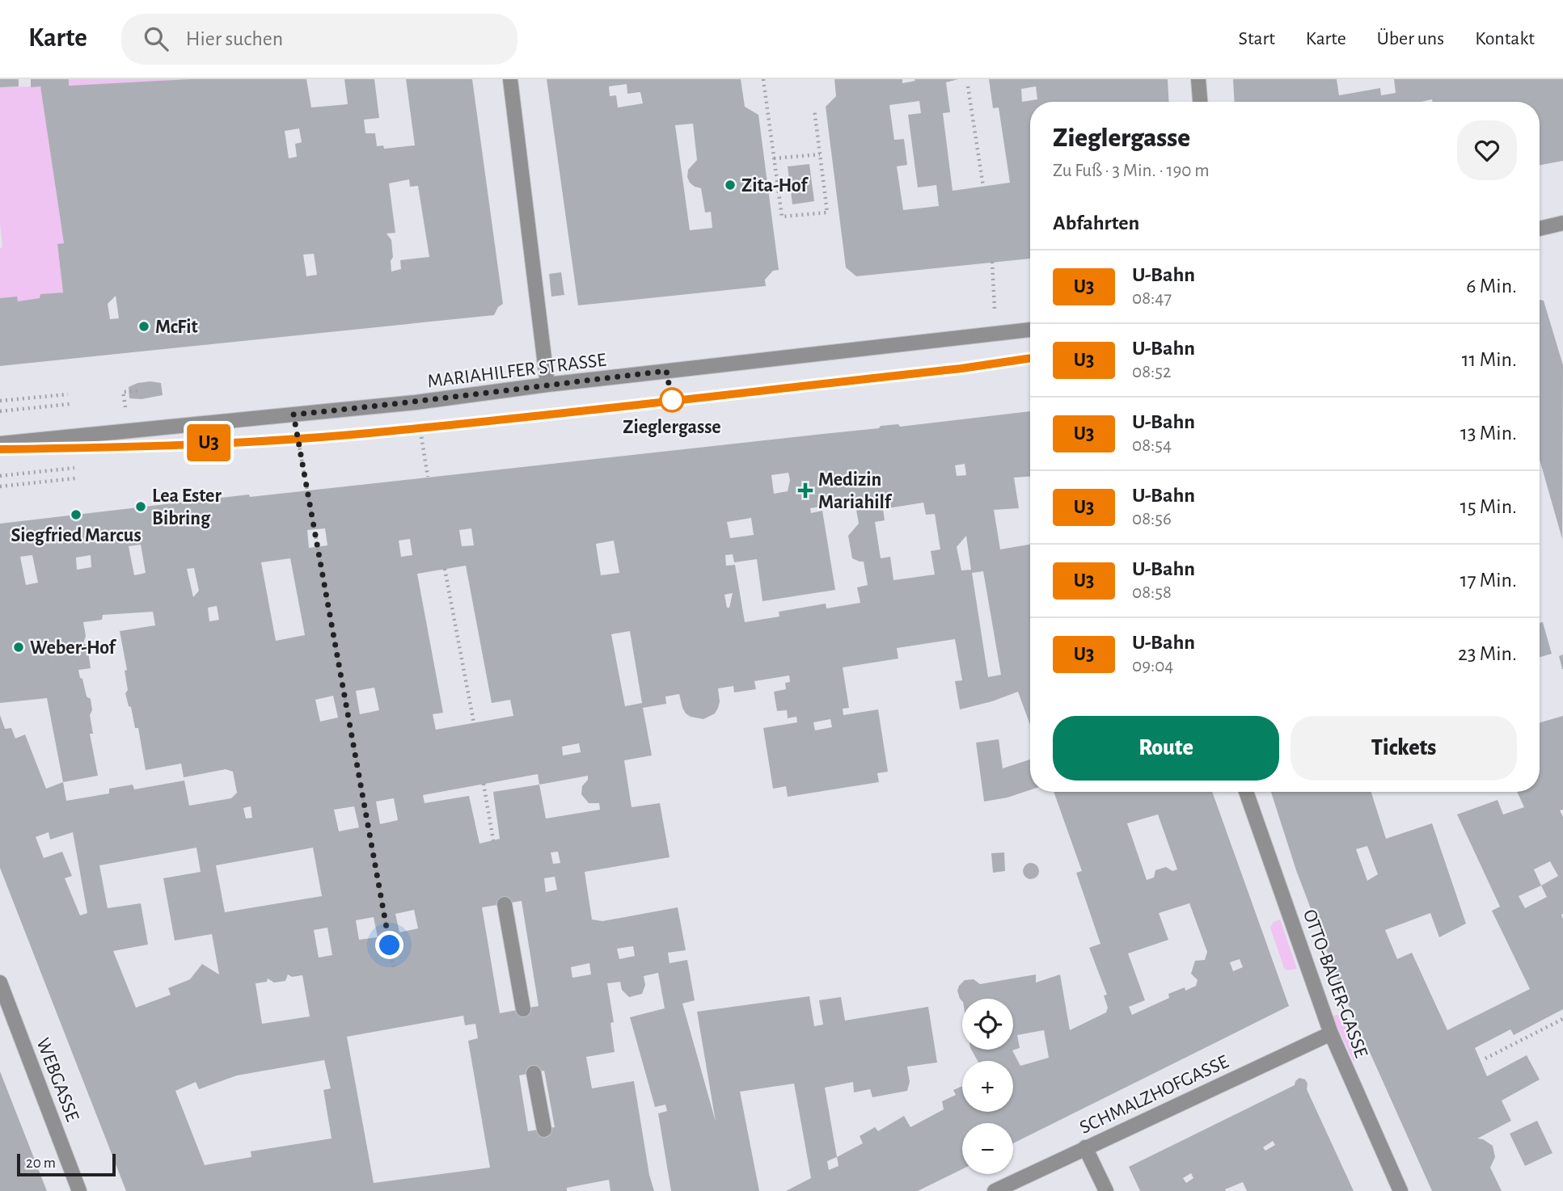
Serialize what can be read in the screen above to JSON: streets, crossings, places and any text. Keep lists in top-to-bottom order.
{
  "streets": {
    "street": [
      "MARIAHILFER STRASSE",
      "OTTO-BAUER-GASSE",
      "WEBGASSE",
      "SCHMALZHOFGASSE"
    ]
  },
  "crossings": [
    ["OTTO-BAUER-GASSE", "SCHMALZHOFGASSE"]
  ],
  "places": {
    "other": [
      "Zita-Hof",
      "McFit",
      "Zieglergasse",
      "Lea Ester Bibring",
      "Siegfried Marcus",
      "Weber-Hof"
    ],
    "health": ["Medizin Mariahilf"]
  },
  "lines": ["metro line U3"],
  "scale_bar": "20 m",
  "page": {
    "header": "Karte",
    "search": "Hier suchen",
    "nav": [
      "Start",
      "Karte",
      "Über uns",
      "Kontakt"
    ],
    "on_map": "U3",
    "heading": [
      ["Zieglergasse", "Zu Fuß · 3 Min. · 190 m"],
      "Abfahrten"
    ],
    "list": [
      {
        "mark": "U3",
        "name": "U-Bahn",
        "note": "08:47",
        "value": "6 Min."
      },
      {
        "mark": "U3",
        "name": "U-Bahn",
        "note": "08:52",
        "value": "11 Min."
      },
      {
        "mark": "U3",
        "name": "U-Bahn",
        "note": "08:54",
        "value": "13 Min."
      },
      {
        "mark": "U3",
        "name": "U-Bahn",
        "note": "08:56",
        "value": "15 Min."
      },
      {
        "mark": "U3",
        "name": "U-Bahn",
        "note": "08:58",
        "value": "17 Min."
      },
      {
        "mark": "U3",
        "name": "U-Bahn",
        "note": "09:04",
        "value": "23 Min."
      }
    ],
    "buttons": ["Route", "Tickets"],
    "map_buttons": ["+", "−"],
    "scale": "20 m"
  }
}
